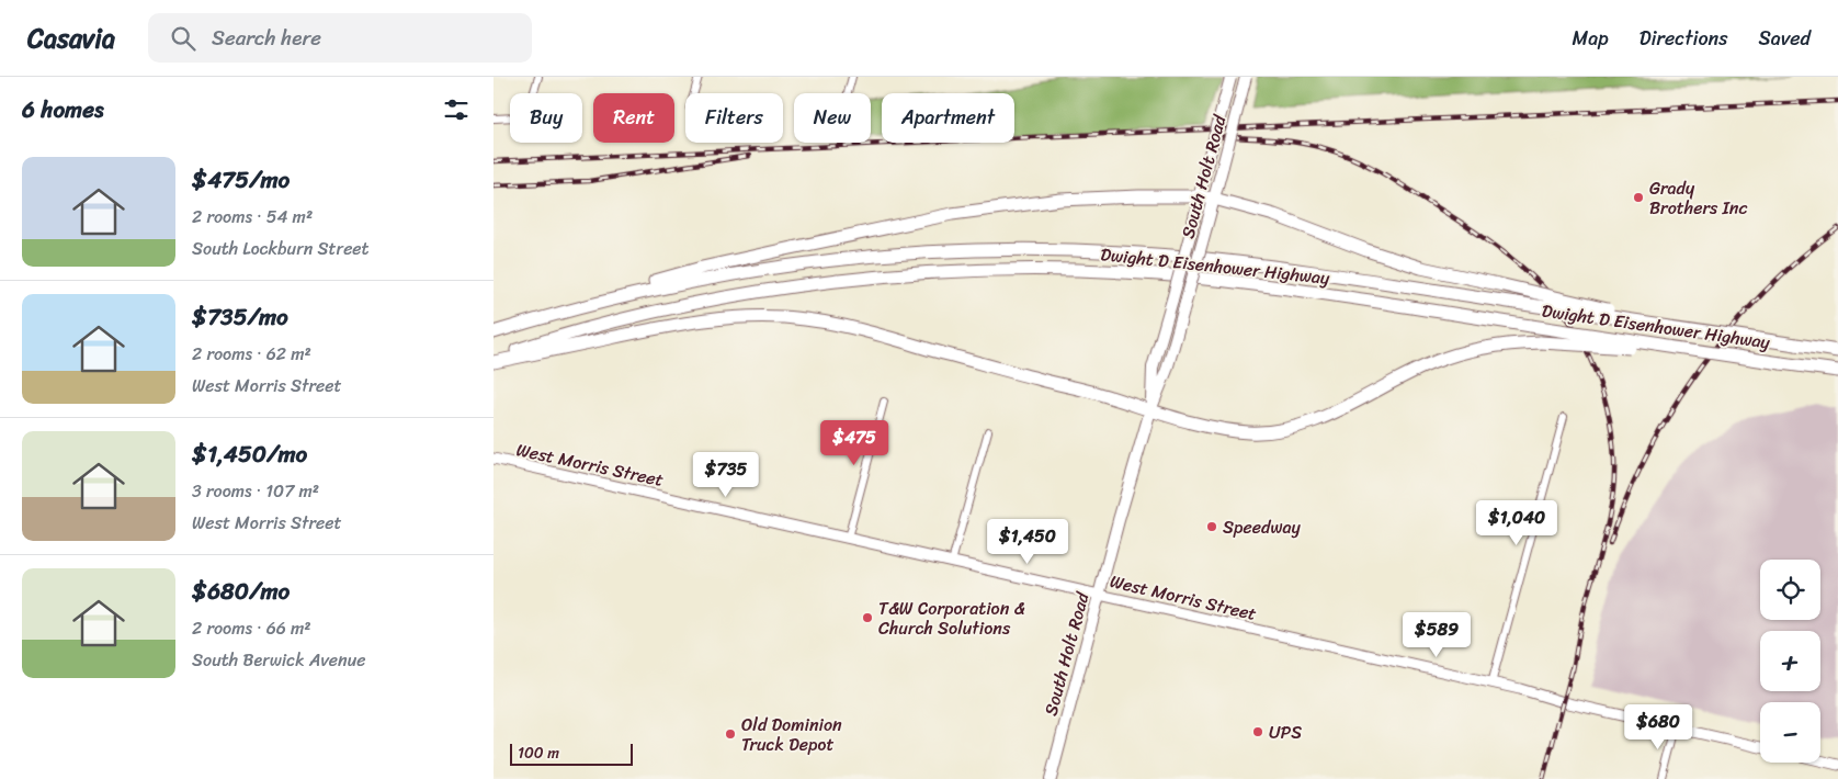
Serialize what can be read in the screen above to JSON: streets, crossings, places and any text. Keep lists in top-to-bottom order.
{
  "streets": {
    "highway": ["Dwight D Eisenhower Highway"],
    "main road": ["South Holt Road", "West Morris Street"]
  },
  "crossings": [
    ["South Holt Road", "West Morris Street"]
  ],
  "places": [
    "Grady Brothers Inc",
    "Speedway",
    "T&W Corporation & Church Solutions",
    "UPS",
    "Old Dominion Truck Depot"
  ],
  "scale_bar": "100 m",
  "page": {
    "header": "Casavia",
    "search": "Search here",
    "nav": ["Map", "Directions", "Saved"],
    "heading": "6 homes",
    "chip": [
      "Buy",
      "Rent",
      "Filters",
      "New",
      "Apartment"
    ],
    "list": [
      {
        "name": "$475/mo",
        "note": "2 rooms · 54 m² · South Lockburn Street"
      },
      {
        "name": "$735/mo",
        "note": "2 rooms · 62 m² · West Morris Street"
      },
      {
        "name": "$1,450/mo",
        "note": "3 rooms · 107 m² · West Morris Street"
      },
      {
        "name": "$680/mo",
        "note": "2 rooms · 66 m² · South Berwick Avenue"
      }
    ],
    "price": [
      "$475",
      "$735",
      "$1,040",
      "$1,450",
      "$589",
      "$680"
    ],
    "map_buttons": ["+", "−"],
    "scale": "100 m"
  }
}
